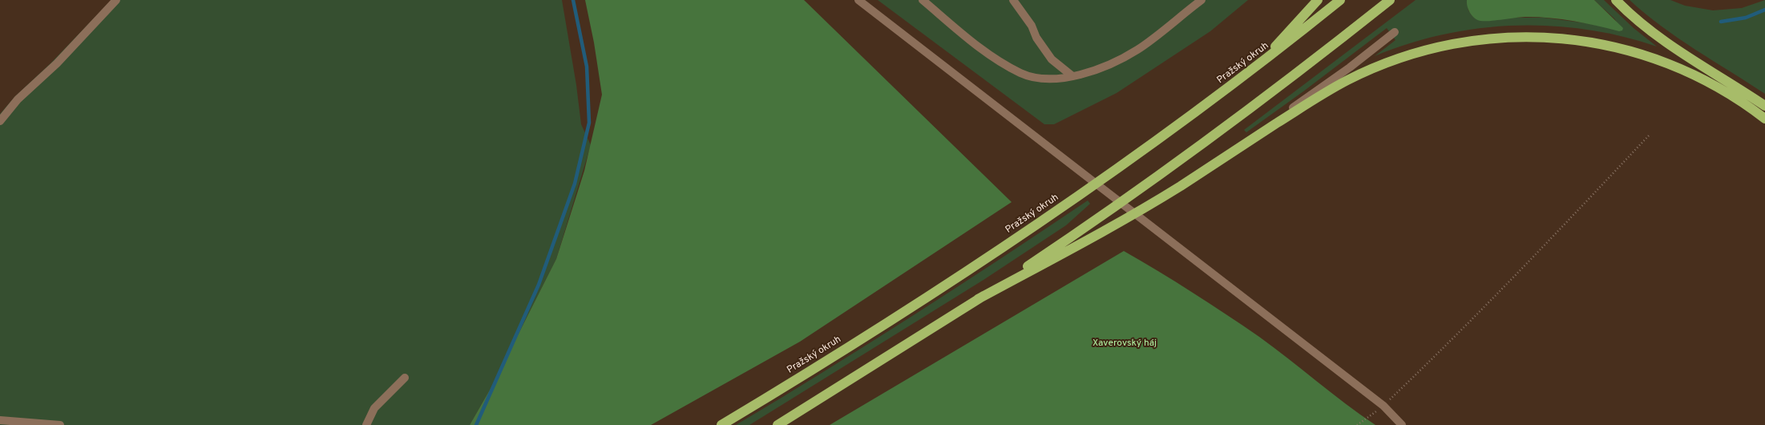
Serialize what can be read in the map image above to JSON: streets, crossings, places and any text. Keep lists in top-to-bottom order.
{
  "streets": {
    "highway": ["Pražský okruh"]
  },
  "parks": ["Xaverovský háj"]
}
